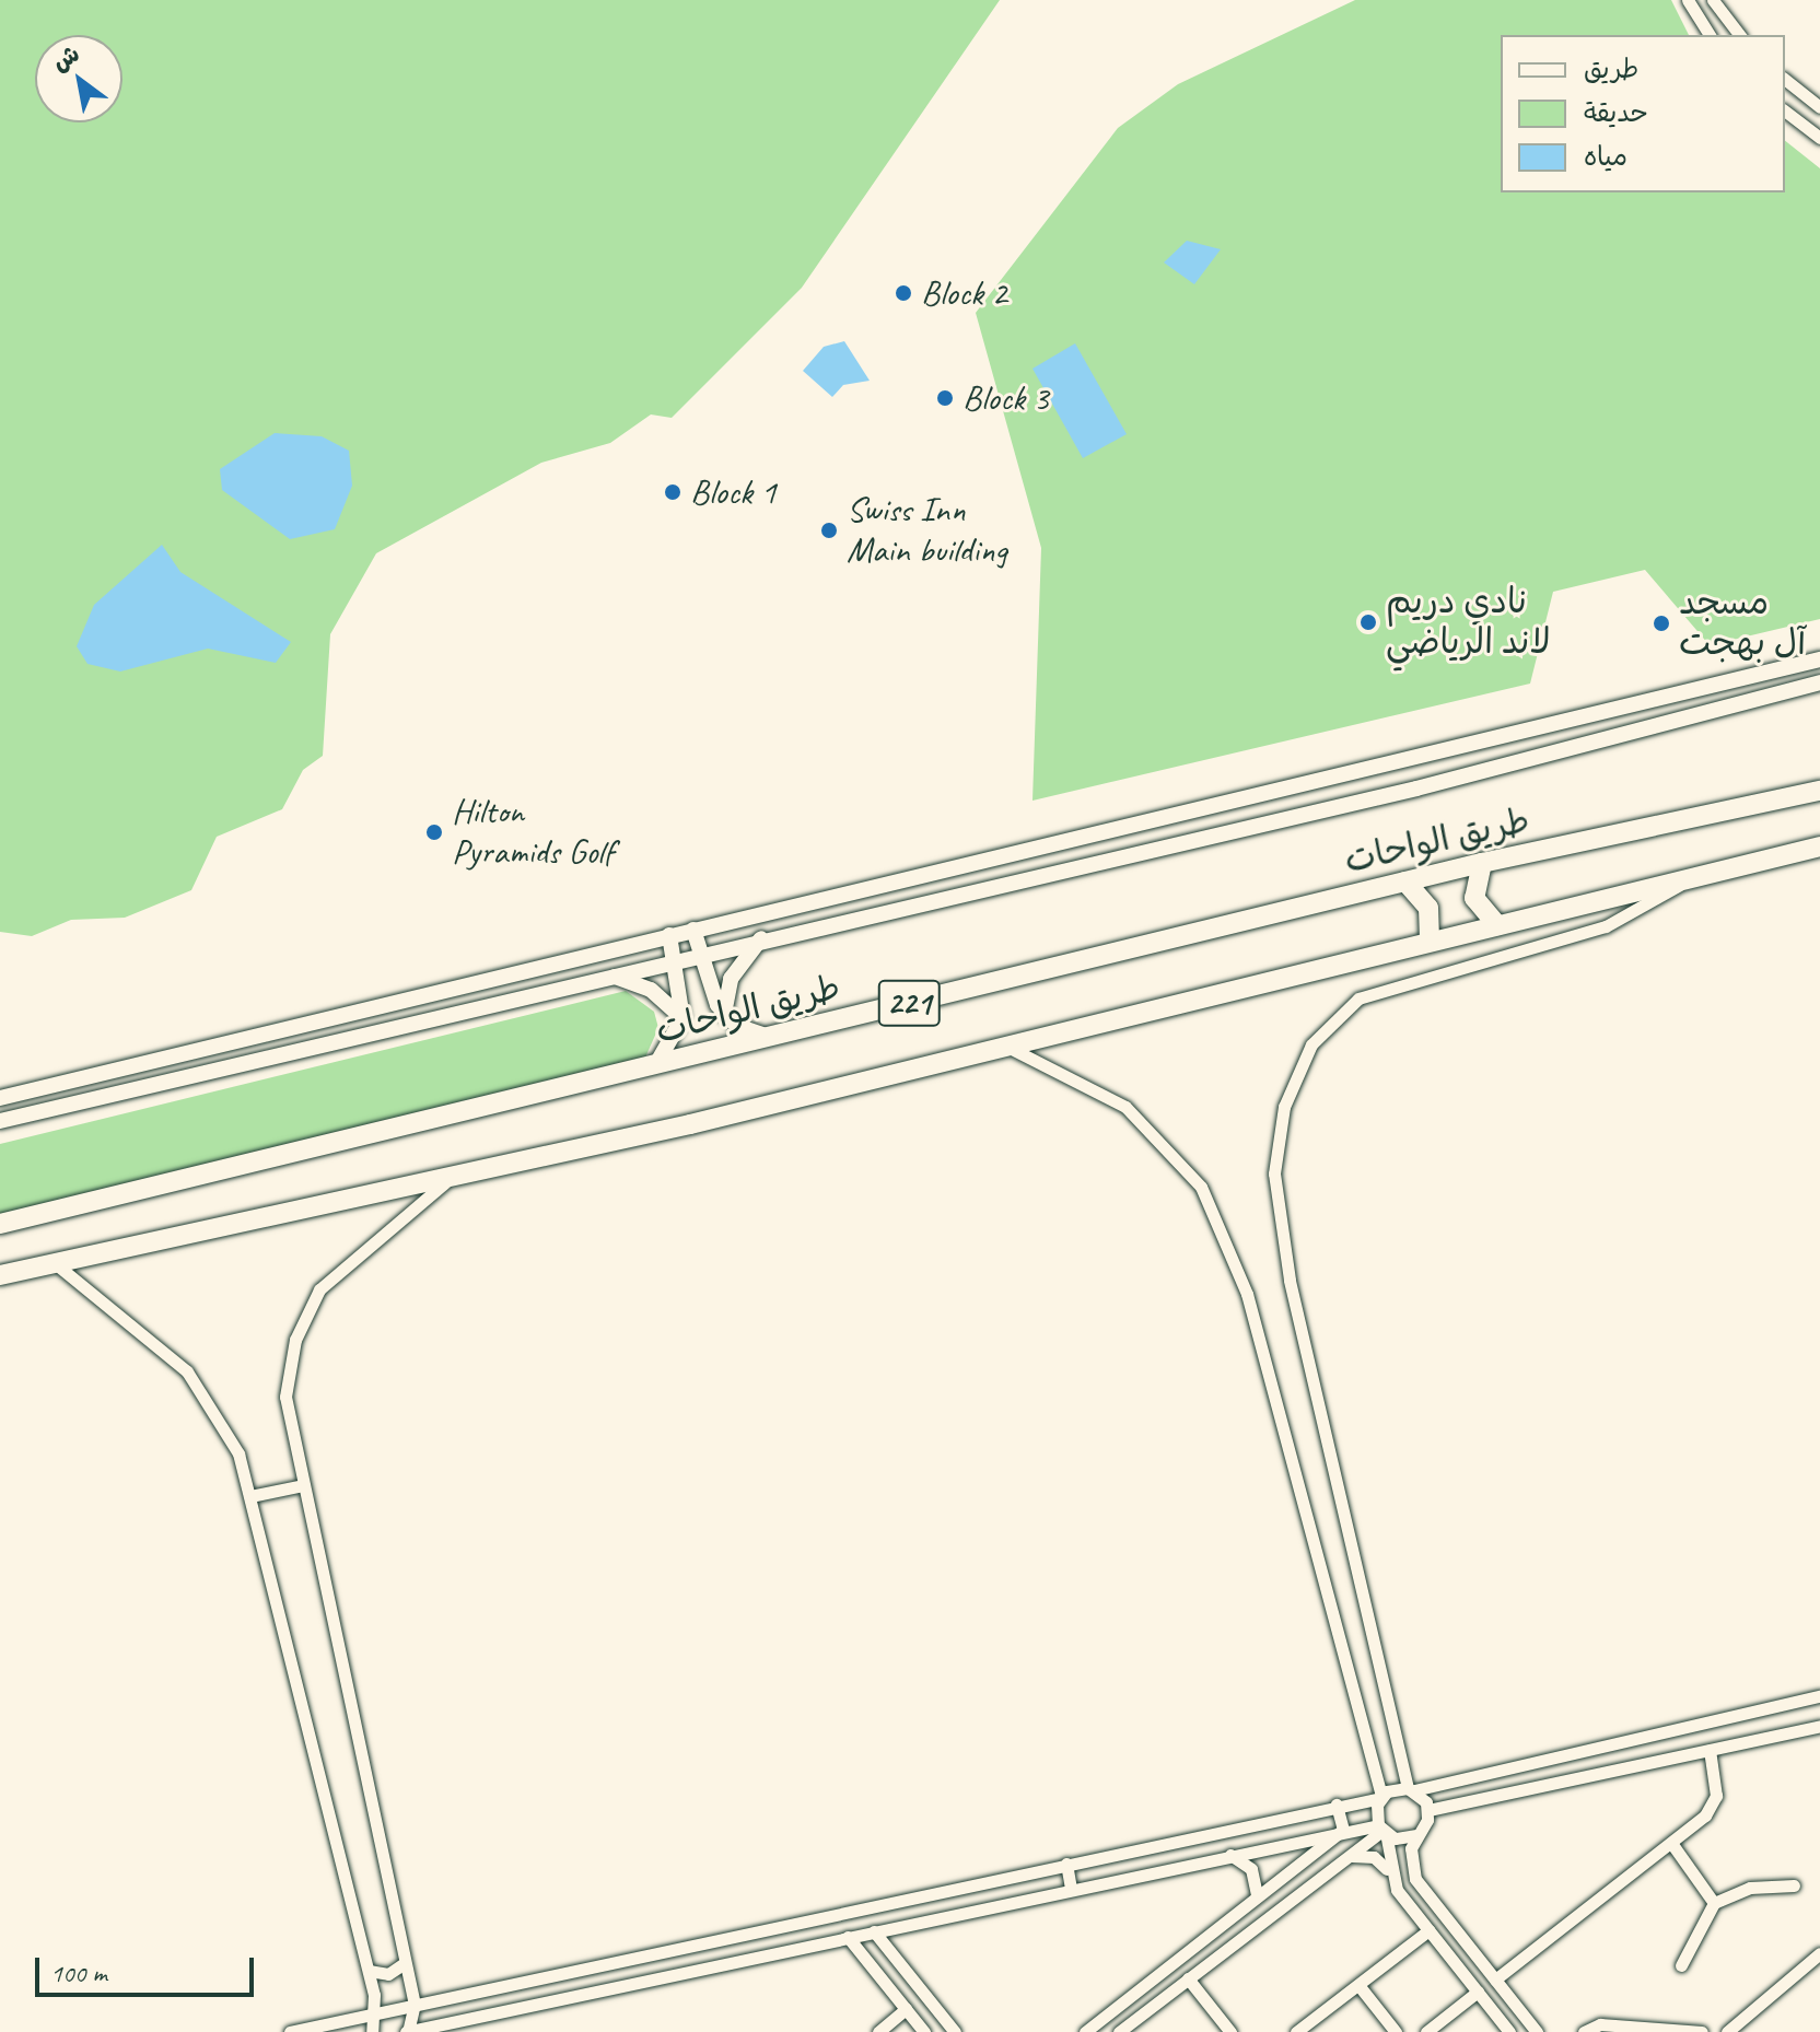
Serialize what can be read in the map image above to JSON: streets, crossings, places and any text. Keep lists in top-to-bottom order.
{
  "streets": {
    "highway": ["طريق الواحات", "221"]
  },
  "places": [
    "Block 2",
    "Block 3",
    "Block 1",
    "Swiss Inn Main building",
    "نادي دريم لاند الرياضي",
    "مسجد آل بهجت",
    "Hilton Pyramids Golf"
  ],
  "legend": ["طريق", "حديقة", "مياه"],
  "scale_bar": "100 m",
  "north": "top left"
}
